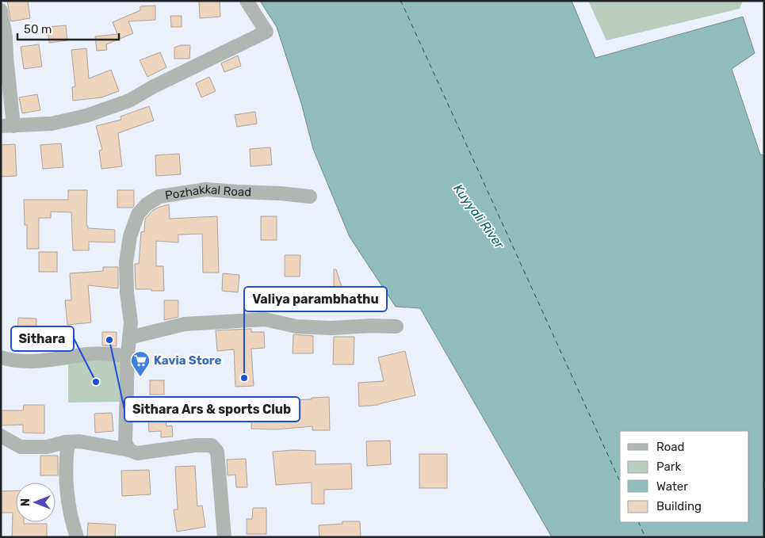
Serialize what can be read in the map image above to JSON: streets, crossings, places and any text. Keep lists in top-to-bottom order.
{
  "streets": {
    "street": ["Pozhakkal Road"]
  },
  "water": ["Kuyyali River"],
  "places": {
    "other": ["Sithara Ars & sports Club", "Valiya parambhathu", "Sithara"],
    "supermarket": ["Kavia Store"]
  },
  "legend": [
    "Road",
    "Park",
    "Water",
    "Building"
  ],
  "scale_bar": "50 m",
  "north": "left"
}
